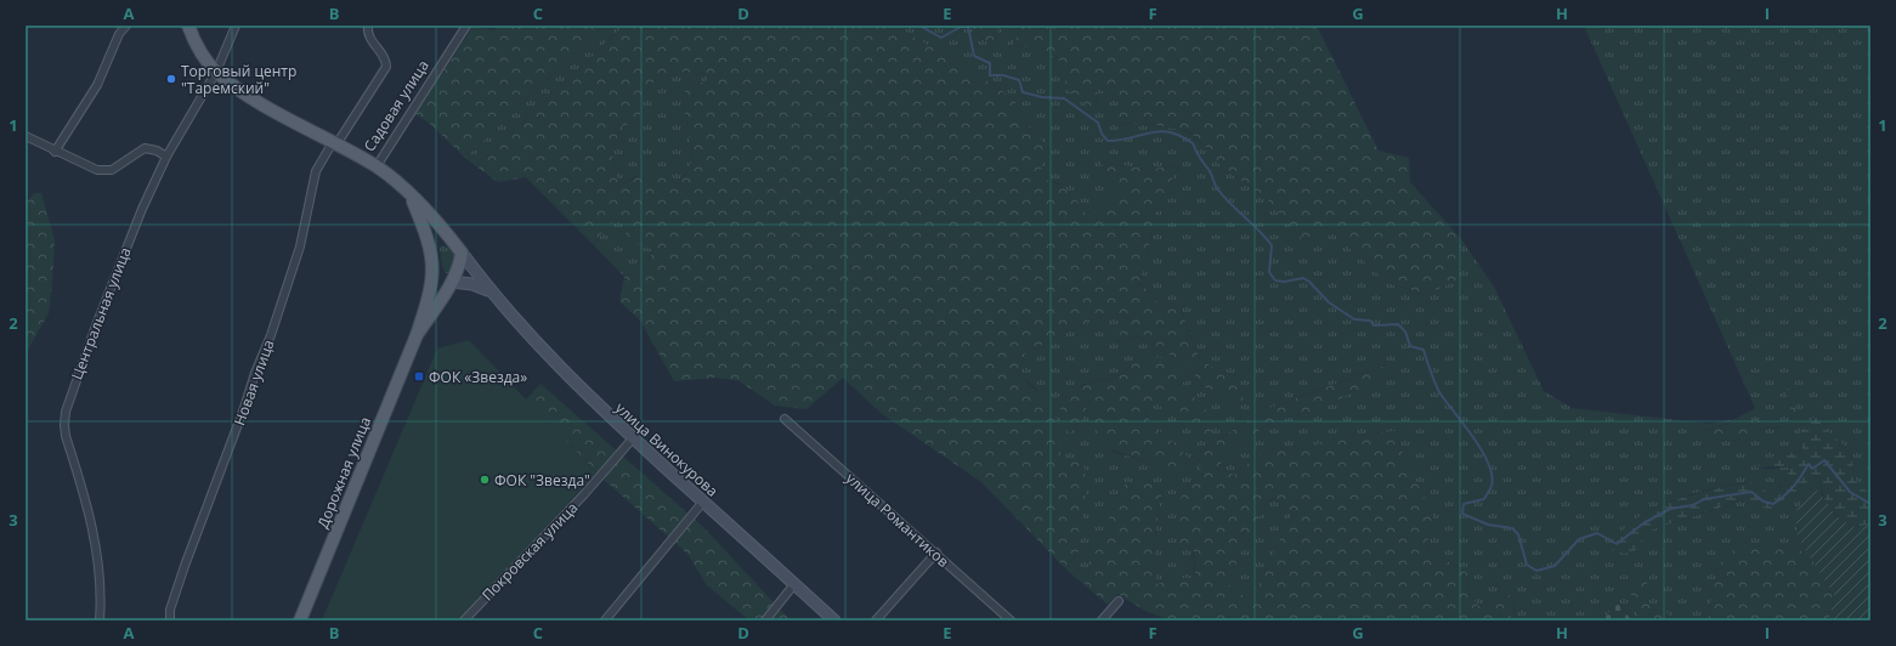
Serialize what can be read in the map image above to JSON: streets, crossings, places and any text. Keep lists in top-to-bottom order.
{
  "streets": {
    "main road": ["Садовая улица", "улица Винокурова", "Дорожная улица"],
    "street": [
      "Центральная улица",
      "Новая улица",
      "улица Романтиков",
      "Покровская улица"
    ]
  },
  "crossings": [
    ["Садовая улица", "Новая улица"],
    ["Садовая улица", "улица Винокурова"],
    ["улица Винокурова", "Покровская улица"]
  ],
  "places": {
    "other": ["Торговый центр \"Таремский\"", "ФОК \"Звезда\""],
    "transit": ["ФОК «Звезда»"]
  },
  "grid": {
    "columns": [
      "A",
      "B",
      "C",
      "D",
      "E",
      "F",
      "G",
      "H",
      "I"
    ],
    "rows": ["1", "2", "3"]
  }
}
